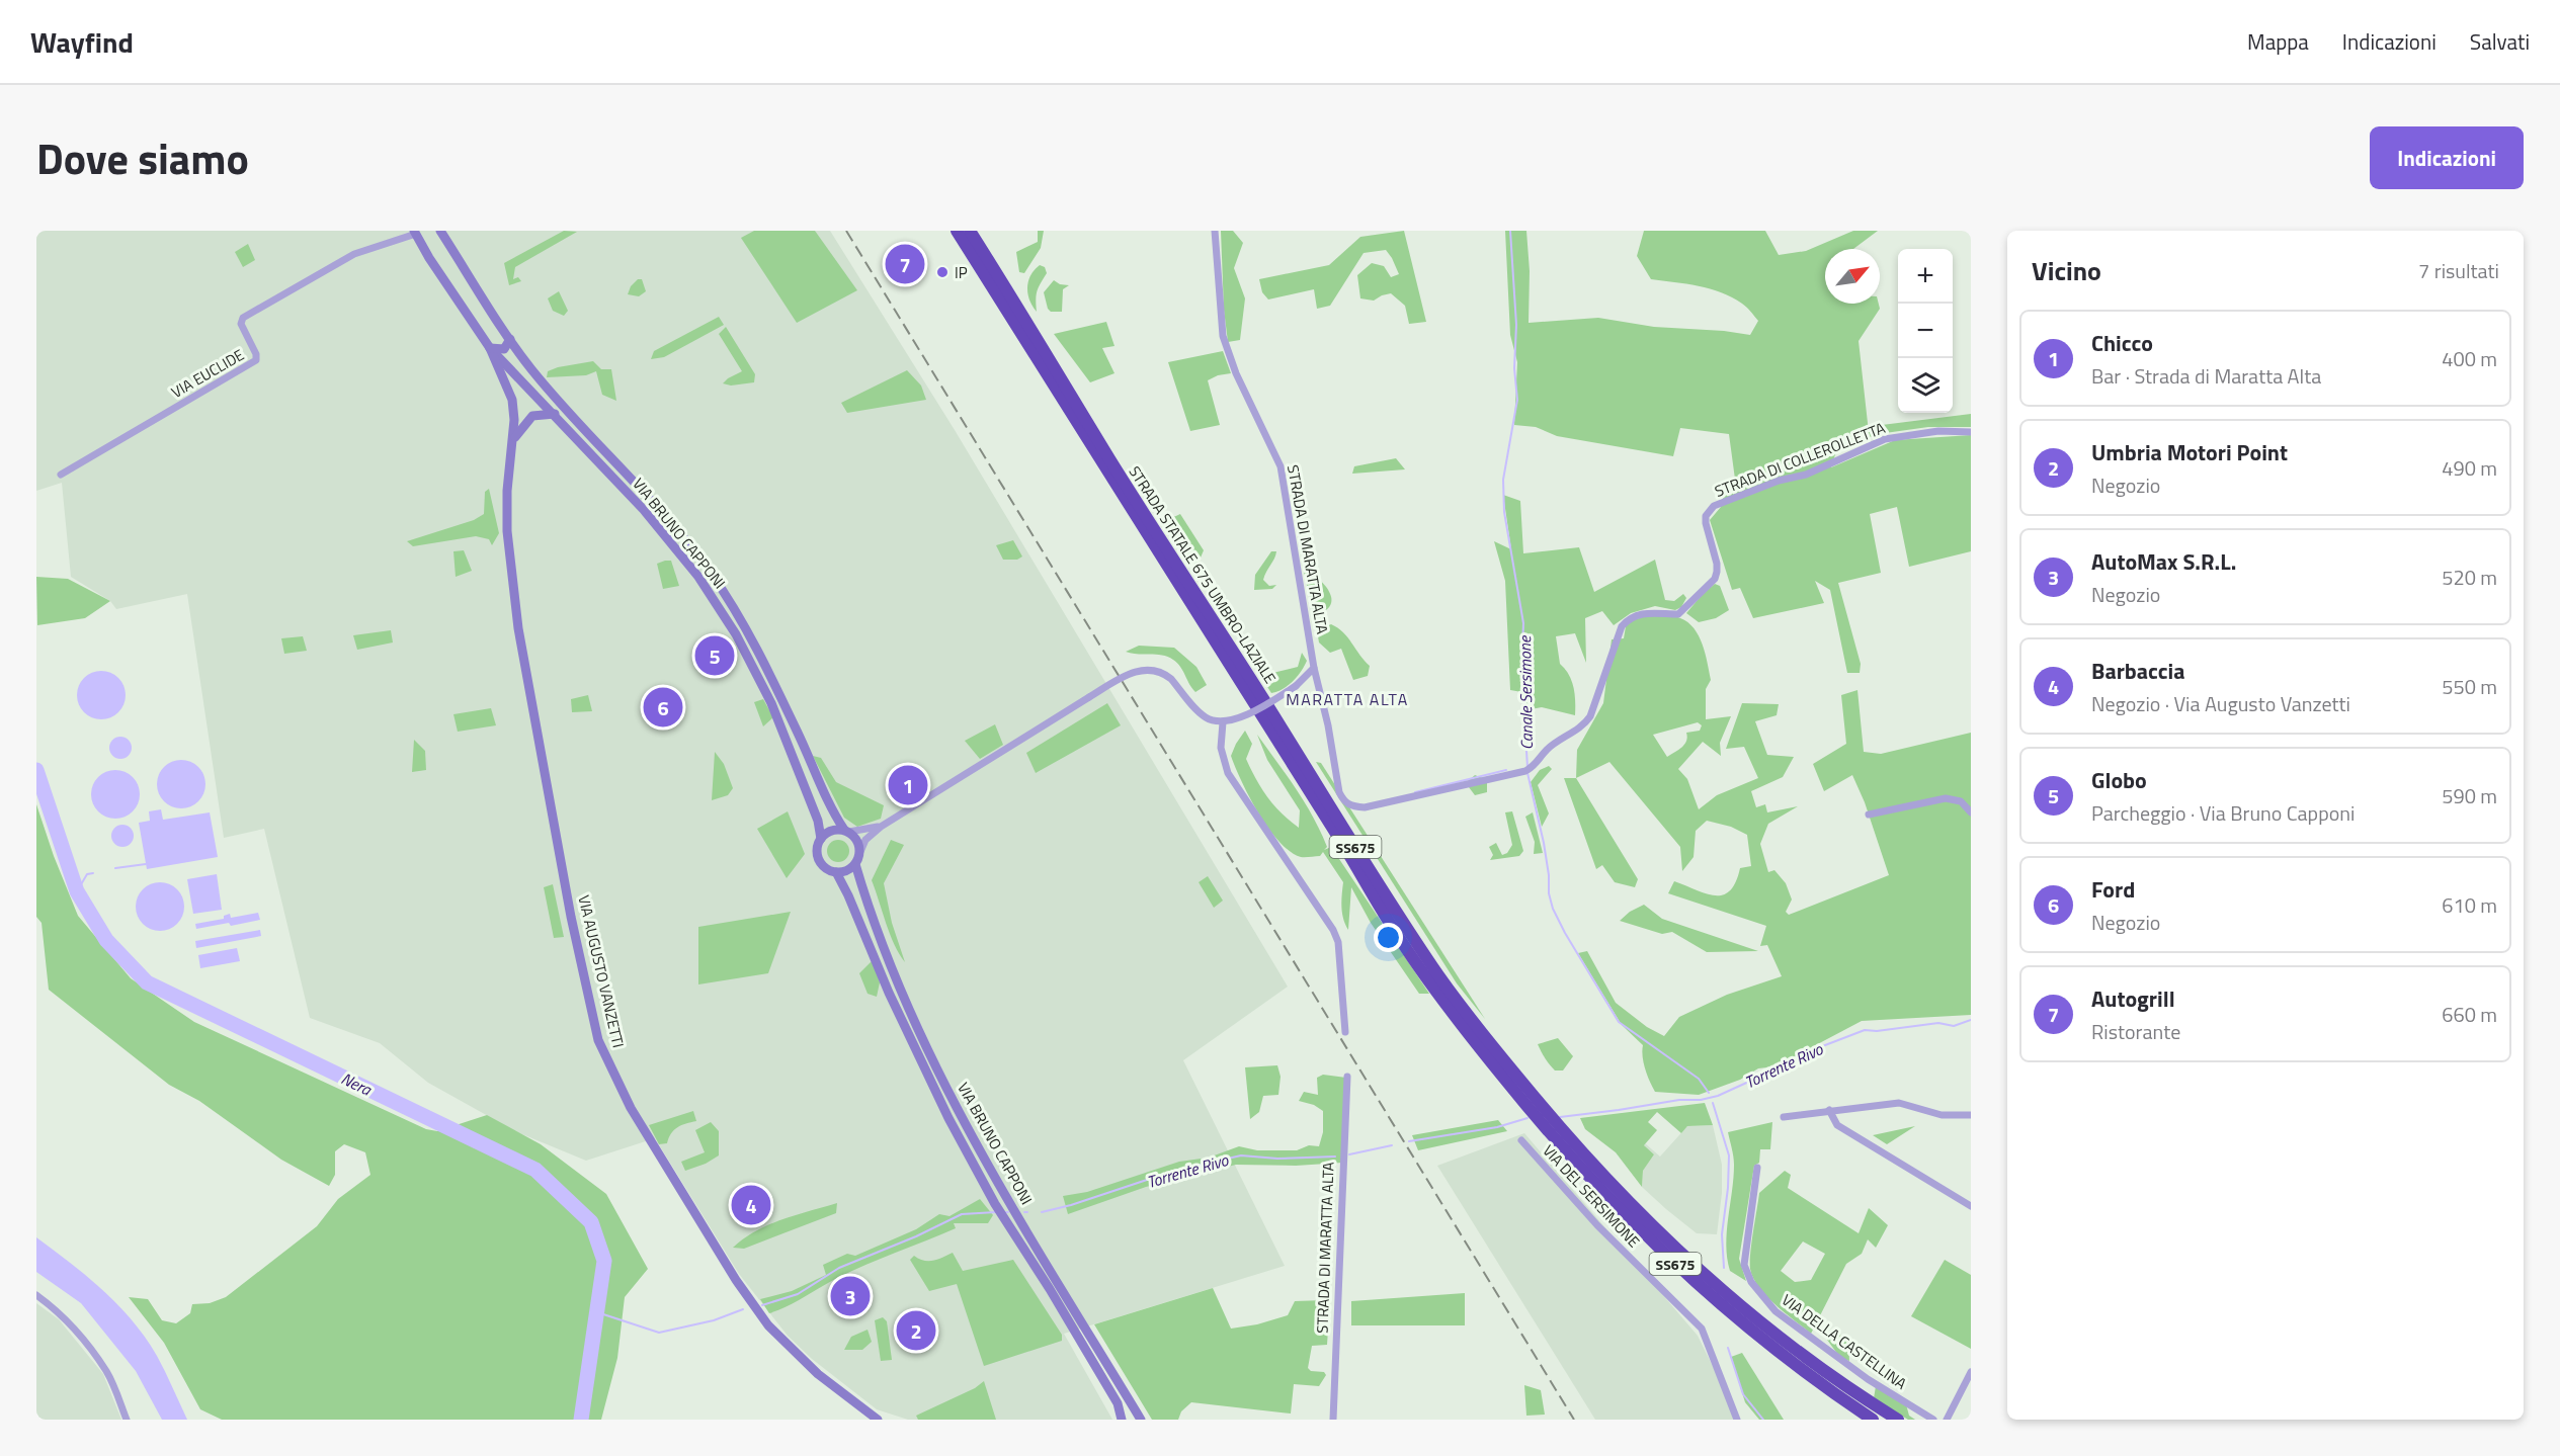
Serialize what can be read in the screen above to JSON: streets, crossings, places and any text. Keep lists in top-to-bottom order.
{
  "streets": {
    "highway": ["STRADA STATALE 675 UMBRO-LAZIALE", "SS675"],
    "main road": ["VIA BRUNO CAPPONI", "VIA AUGUSTO VANZETTI"],
    "street": [
      "VIA EUCLIDE",
      "STRADA DI COLLEROLLETTA",
      "STRADA DI MARATTA ALTA",
      "VIA DEL SERSIMONE",
      "VIA DELLA CASTELLINA"
    ]
  },
  "crossings": [
    ["VIA EUCLIDE", "VIA BRUNO CAPPONI"],
    ["STRADA DI COLLEROLLETTA", "STRADA DI MARATTA ALTA"],
    ["VIA BRUNO CAPPONI", "VIA AUGUSTO VANZETTI"]
  ],
  "districts": ["MARATTA ALTA"],
  "water": ["Canale Sersimone", "Torrente Rivo", "Nera"],
  "places": ["IP"],
  "north": "top right",
  "page": {
    "header": "Wayfind",
    "nav": ["Mappa", "Indicazioni", "Salvati"],
    "title": "Dove siamo",
    "buttons": "Indicazioni",
    "heading": ["Vicino", "7 risultati"],
    "pins": [
      "7",
      "5",
      "6",
      "1",
      "4",
      "3",
      "2"
    ],
    "map_buttons": ["+", "−"],
    "list": [
      {
        "mark": "1",
        "name": "Chicco",
        "note": "Bar · Strada di Maratta Alta",
        "value": "400 m"
      },
      {
        "mark": "2",
        "name": "Umbria Motori Point",
        "note": "Negozio",
        "value": "490 m"
      },
      {
        "mark": "3",
        "name": "AutoMax S.R.L.",
        "note": "Negozio",
        "value": "520 m"
      },
      {
        "mark": "4",
        "name": "Barbaccia",
        "note": "Negozio · Via Augusto Vanzetti",
        "value": "550 m"
      },
      {
        "mark": "5",
        "name": "Globo",
        "note": "Parcheggio · Via Bruno Capponi",
        "value": "590 m"
      },
      {
        "mark": "6",
        "name": "Ford",
        "note": "Negozio",
        "value": "610 m"
      },
      {
        "mark": "7",
        "name": "Autogrill",
        "note": "Ristorante",
        "value": "660 m"
      }
    ]
  }
}
